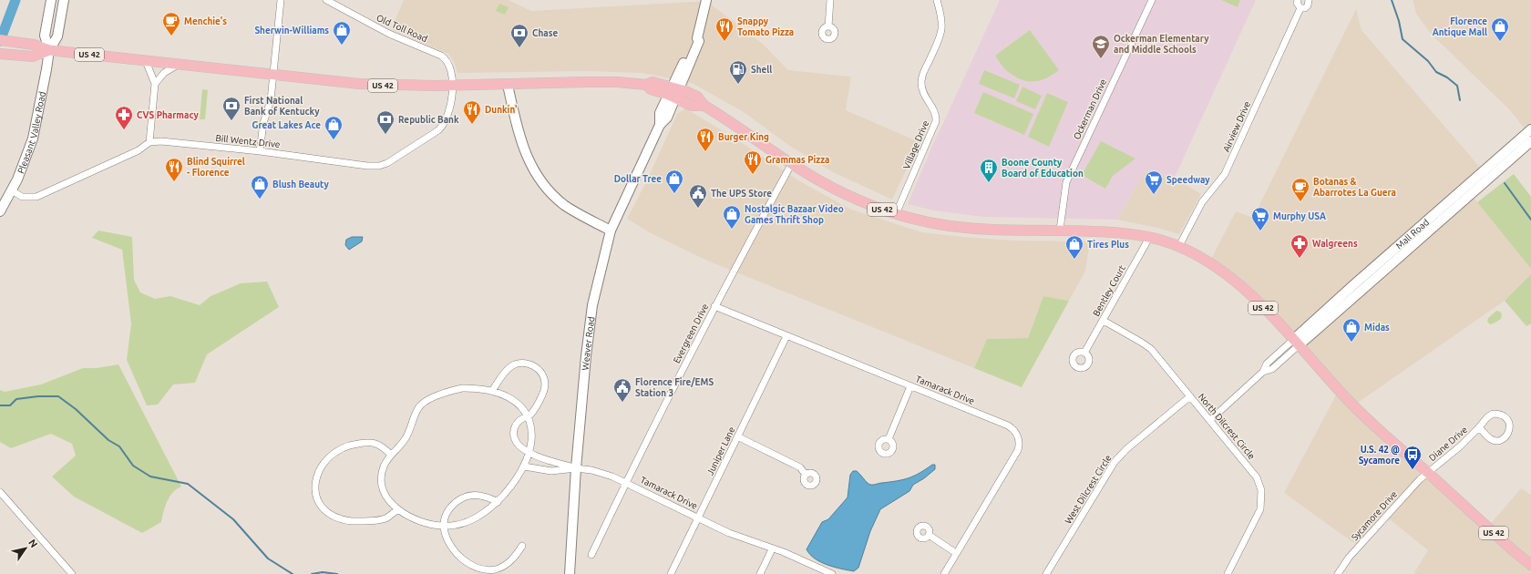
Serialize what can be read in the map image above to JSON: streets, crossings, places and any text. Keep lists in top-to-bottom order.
{
  "streets": {
    "main road": [
      "US 42",
      "Pleasant Valley Road",
      "Mall Road",
      "Weaver Road"
    ],
    "street": [
      "Old Toll Road",
      "Ockerman Drive",
      "Airview Drive",
      "Bill Wentz Drive",
      "Village Drive",
      "Bentley Court",
      "Evergreen Drive",
      "Tamarack Drive",
      "North Dilcrest Circle",
      "Diane Drive",
      "Juniper Lane",
      "West Dilcrest Circle",
      "Sycamore Drive"
    ]
  },
  "crossings": [
    ["Old Toll Road", "US 42"],
    ["Old Toll Road", "Bill Wentz Drive"],
    ["US 42", "Ockerman Drive"],
    ["US 42", "Airview Drive"],
    ["US 42", "Pleasant Valley Road"],
    ["US 42", "Bill Wentz Drive"],
    ["US 42", "Village Drive"],
    ["US 42", "Mall Road"],
    ["US 42", "Bentley Court"],
    ["US 42", "Evergreen Drive"],
    ["US 42", "Weaver Road"],
    ["US 42", "Diane Drive"],
    ["US 42", "Sycamore Drive"],
    ["Bentley Court", "North Dilcrest Circle"],
    ["Evergreen Drive", "Tamarack Drive"],
    ["Weaver Road", "Tamarack Drive"],
    ["Tamarack Drive", "Juniper Lane"],
    ["North Dilcrest Circle", "West Dilcrest Circle"],
    ["Diane Drive", "Sycamore Drive"]
  ],
  "places": {
    "cafe": ["Menchie's", "Botanas & Abarrotes La Guera"],
    "restaurant": [
      "Snappy Tomato Pizza",
      "Dunkin'",
      "Burger King",
      "Grammas Pizza",
      "Blind Squirrel - Florence"
    ],
    "shop": [
      "Florence Antique Mall",
      "Sherwin-Williams",
      "Great Lakes Ace",
      "Dollar Tree",
      "Blush Beauty",
      "Nostalgic Bazaar Video Games Thrift Shop",
      "Tires Plus",
      "Midas"
    ],
    "bank": ["Chase", "First National Bank of Kentucky", "Republic Bank"],
    "school or university": ["Ockerman Elementary and Middle Schools"],
    "fuel station": ["Shell"],
    "pharmacy": ["CVS Pharmacy", "Walgreens"],
    "building": ["Boone County Board of Education"],
    "supermarket": ["Speedway", "Murphy USA"],
    "public building": ["The UPS Store", "Florence Fire/EMS Station 3"],
    "bus stop": ["U.S. 42 @ Sycamore"]
  },
  "north": "top right"
}
